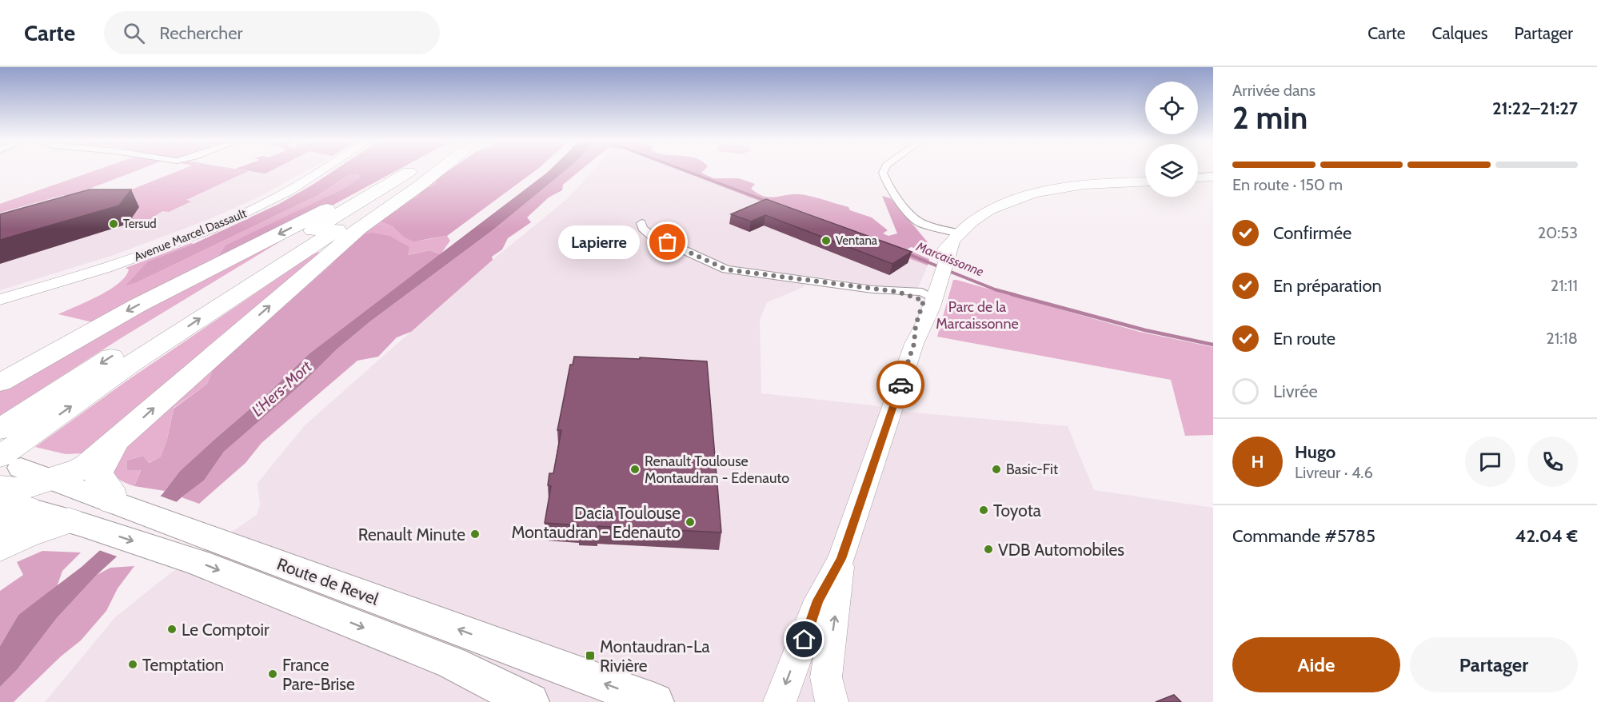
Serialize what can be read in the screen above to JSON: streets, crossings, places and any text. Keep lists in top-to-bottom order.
{
  "streets": {
    "main road": ["Avenue Marcel Dassault", "Route de Revel"]
  },
  "water": ["Marcaissonne", "L'Hers-Mort"],
  "parks": ["Parc de la Marcaissonne"],
  "places": {
    "other": [
      "Tersud",
      "Ventana",
      "Lapierre",
      "Renault Toulouse Montaudran - Edenauto",
      "Basic-Fit",
      "Toyota",
      "Dacia Toulouse Montaudran - Edenauto",
      "Renault Minute",
      "VDB Automobiles",
      "Le Comptoir",
      "Temptation",
      "France Pare-Brise"
    ],
    "transit": ["Montaudran-La Rivière"]
  },
  "page": {
    "header": "Carte",
    "search": "Rechercher",
    "nav": ["Carte", "Calques", "Partager"],
    "heading": ["2 min", "Arrivée dans", "21:22–21:27"],
    "panel": [
      "Hugo",
      "Livreur · 4.6",
      "Commande #5785",
      "42.04 €"
    ],
    "bar": "En route · 150 m",
    "list": [
      ["Confirmée", "20:53"],
      ["En préparation", "21:11"],
      ["En route", "21:18"],
      "Livrée"
    ],
    "bubble": "Lapierre",
    "round": "H",
    "buttons": ["Aide", "Partager"]
  }
}
